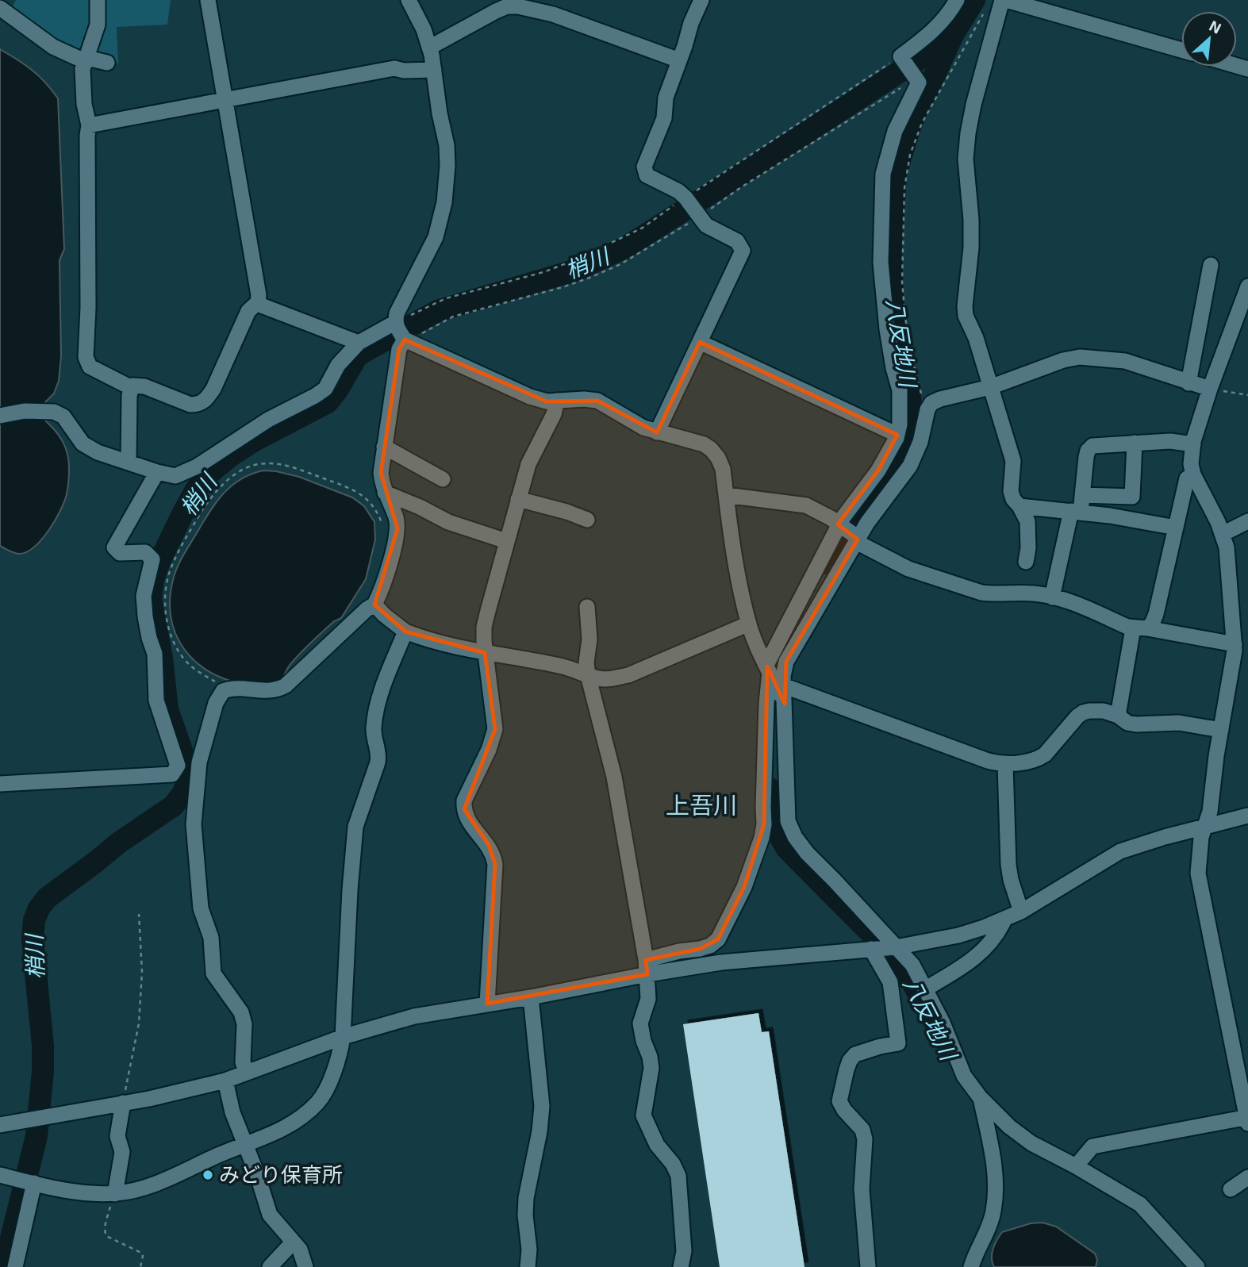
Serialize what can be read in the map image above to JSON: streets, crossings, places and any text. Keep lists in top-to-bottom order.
{
  "districts": ["上吾川"],
  "water": ["梢川", "八反地川"],
  "places": ["みどり保育所"],
  "north": "top right"
}
